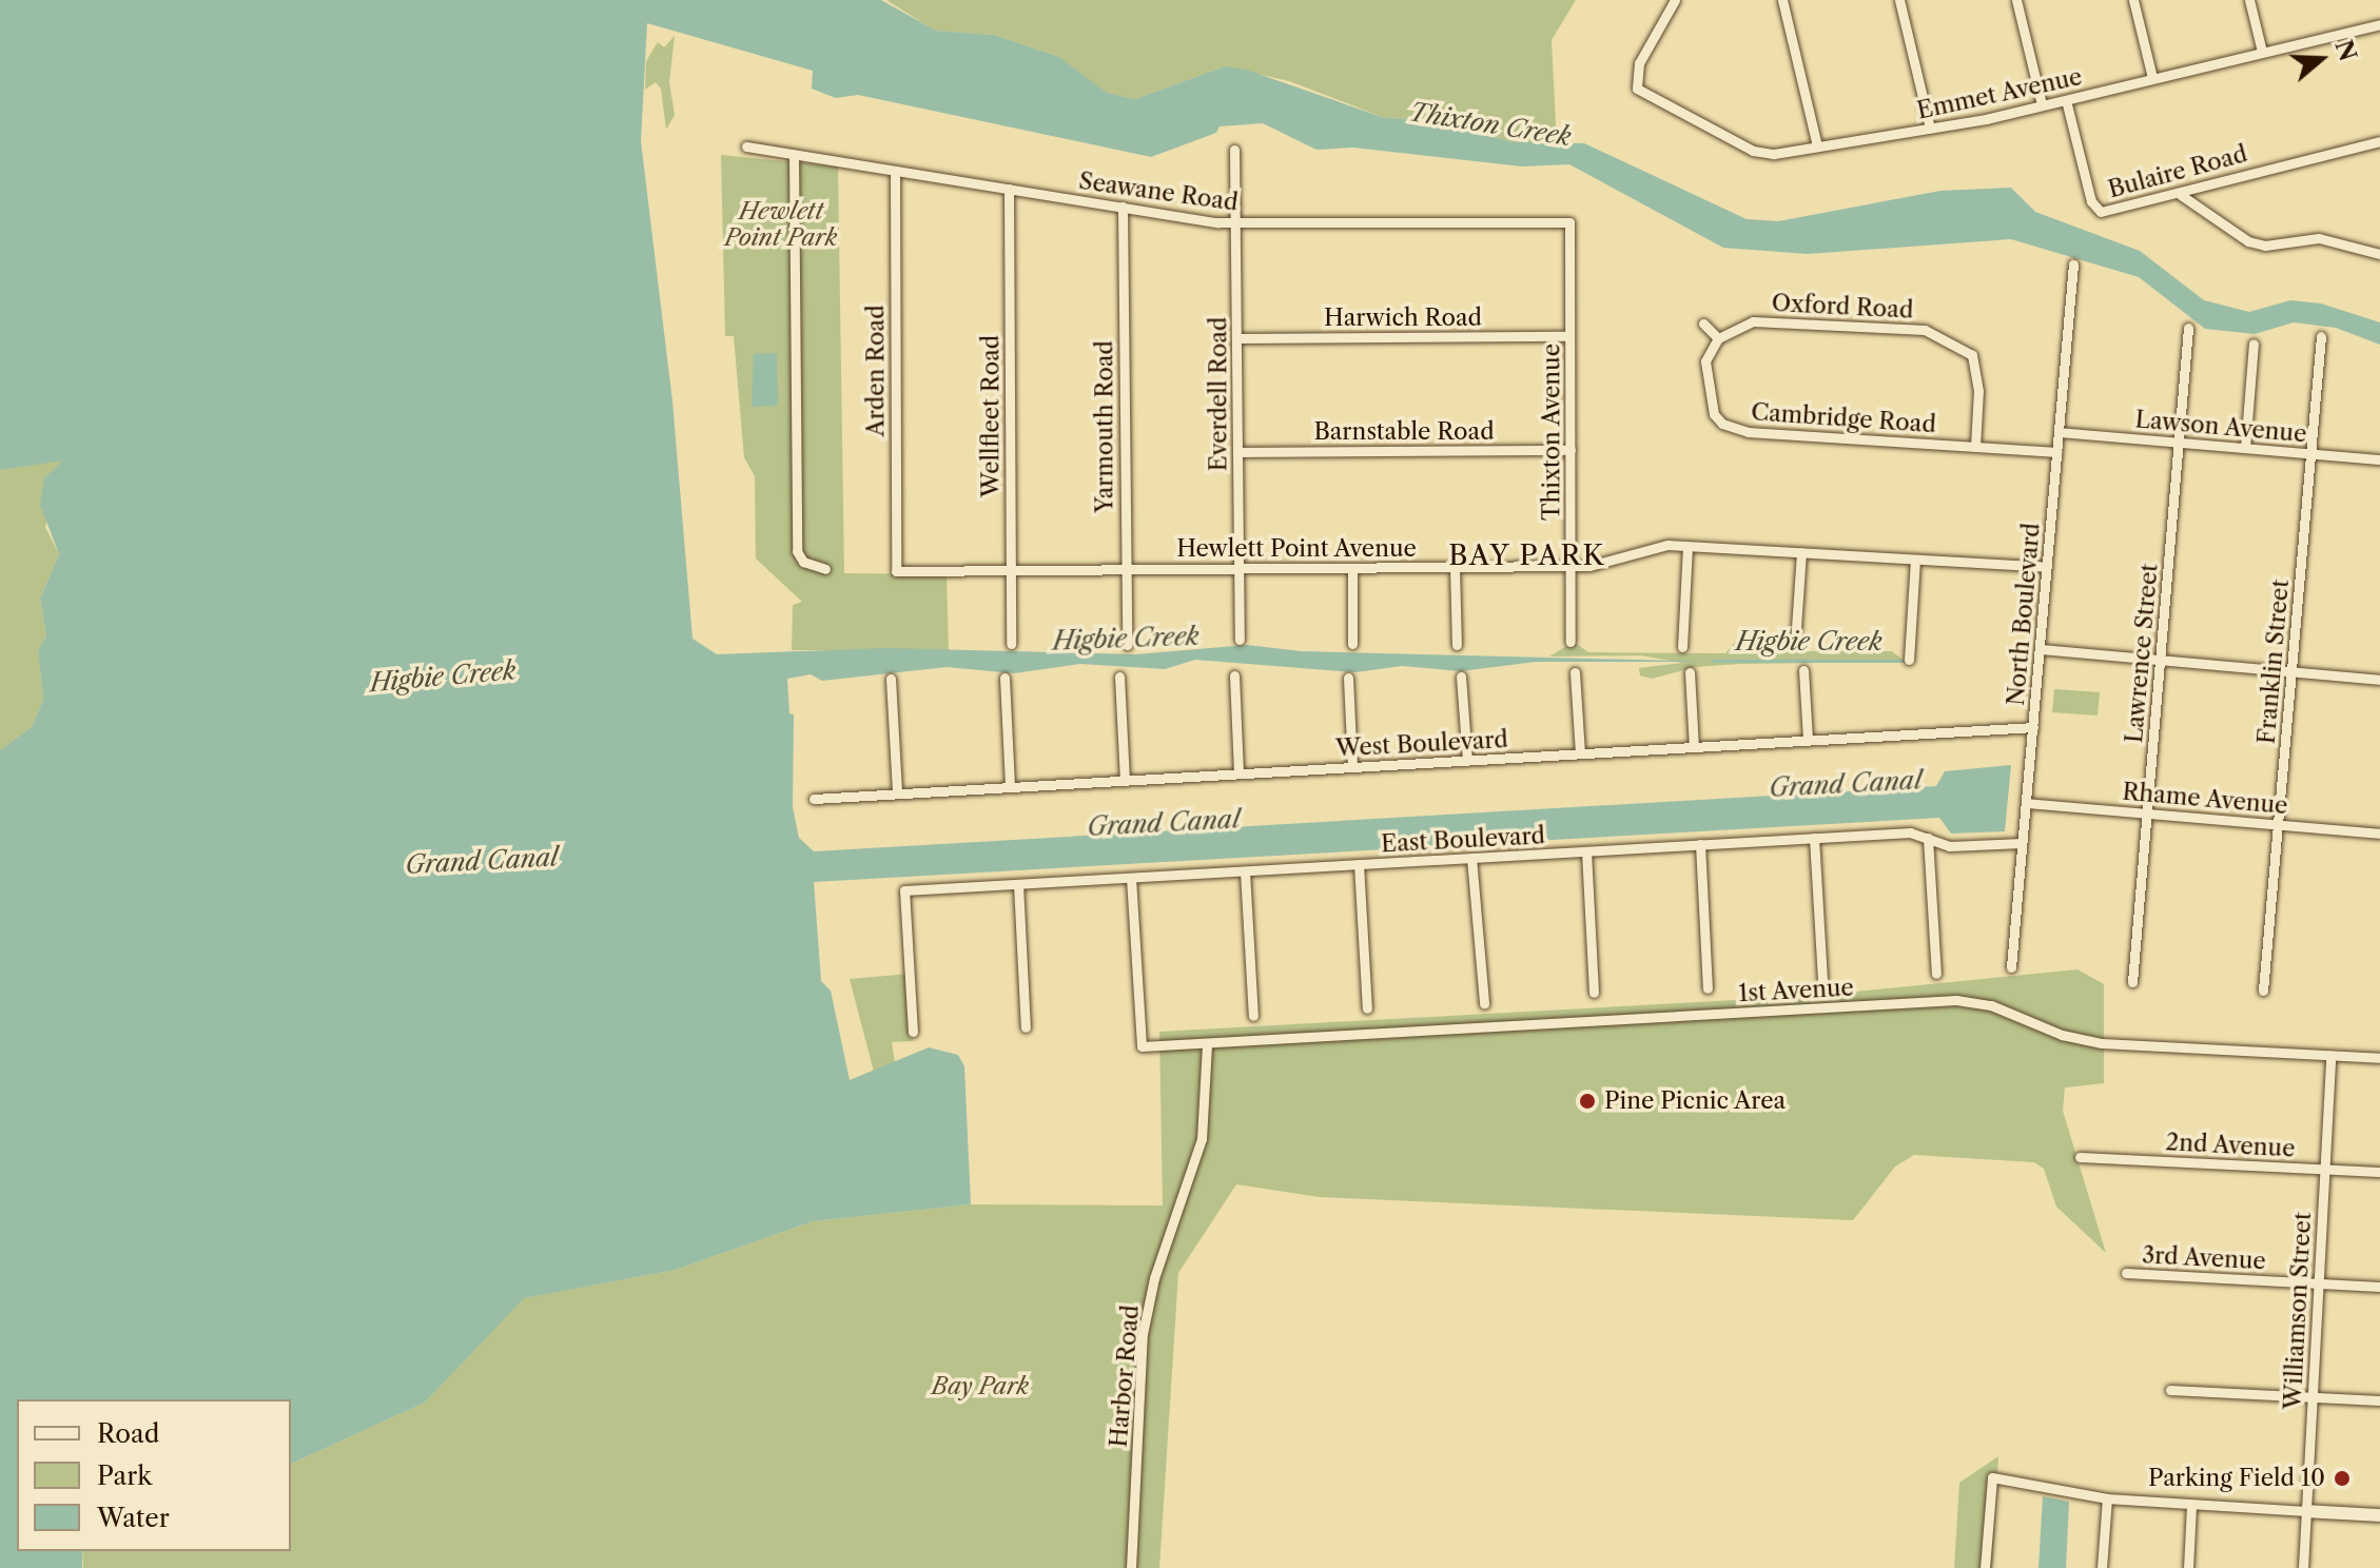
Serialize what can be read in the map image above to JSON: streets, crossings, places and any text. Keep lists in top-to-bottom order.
{
  "streets": {
    "street": [
      "Emmet Avenue",
      "Bulaire Road",
      "Seawane Road",
      "Oxford Road",
      "Harwich Road",
      "Arden Road",
      "Everdell Road",
      "Wellfleet Road",
      "Cambridge Road",
      "Yarmouth Road",
      "Lawson Avenue",
      "Barnstable Road",
      "Thixton Avenue",
      "Hewlett Point Avenue",
      "North Boulevard",
      "Lawrence Street",
      "Franklin Street",
      "West Boulevard",
      "Rhame Avenue",
      "East Boulevard",
      "1st Avenue",
      "2nd Avenue",
      "3rd Avenue",
      "Williamson Street",
      "Harbor Road"
    ]
  },
  "crossings": [
    ["Emmet Avenue", "Bulaire Road"],
    ["Seawane Road", "Arden Road"],
    ["Seawane Road", "Everdell Road"],
    ["Seawane Road", "Wellfleet Road"],
    ["Seawane Road", "Yarmouth Road"],
    ["Seawane Road", "Thixton Avenue"],
    ["Oxford Road", "Cambridge Road"],
    ["Harwich Road", "Everdell Road"],
    ["Harwich Road", "Thixton Avenue"],
    ["Arden Road", "Hewlett Point Avenue"],
    ["Everdell Road", "Barnstable Road"],
    ["Everdell Road", "Hewlett Point Avenue"],
    ["Wellfleet Road", "Hewlett Point Avenue"],
    ["Cambridge Road", "North Boulevard"],
    ["Yarmouth Road", "Hewlett Point Avenue"],
    ["Lawson Avenue", "North Boulevard"],
    ["Lawson Avenue", "Lawrence Street"],
    ["Lawson Avenue", "Franklin Street"],
    ["Barnstable Road", "Thixton Avenue"],
    ["Thixton Avenue", "Hewlett Point Avenue"],
    ["Hewlett Point Avenue", "North Boulevard"],
    ["North Boulevard", "West Boulevard"],
    ["North Boulevard", "Rhame Avenue"],
    ["North Boulevard", "East Boulevard"],
    ["Lawrence Street", "Rhame Avenue"],
    ["Franklin Street", "Rhame Avenue"],
    ["East Boulevard", "1st Avenue"],
    ["1st Avenue", "Williamson Street"],
    ["1st Avenue", "Harbor Road"],
    ["2nd Avenue", "Williamson Street"],
    ["3rd Avenue", "Williamson Street"]
  ],
  "districts": ["BAY PARK"],
  "water": ["Thixton Creek", "Higbie Creek", "Grand Canal"],
  "parks": ["Hewlett Point Park", "Bay Park"],
  "places": ["Pine Picnic Area", "Parking Field 10"],
  "legend": ["Road", "Park", "Water"],
  "north": "right"
}
